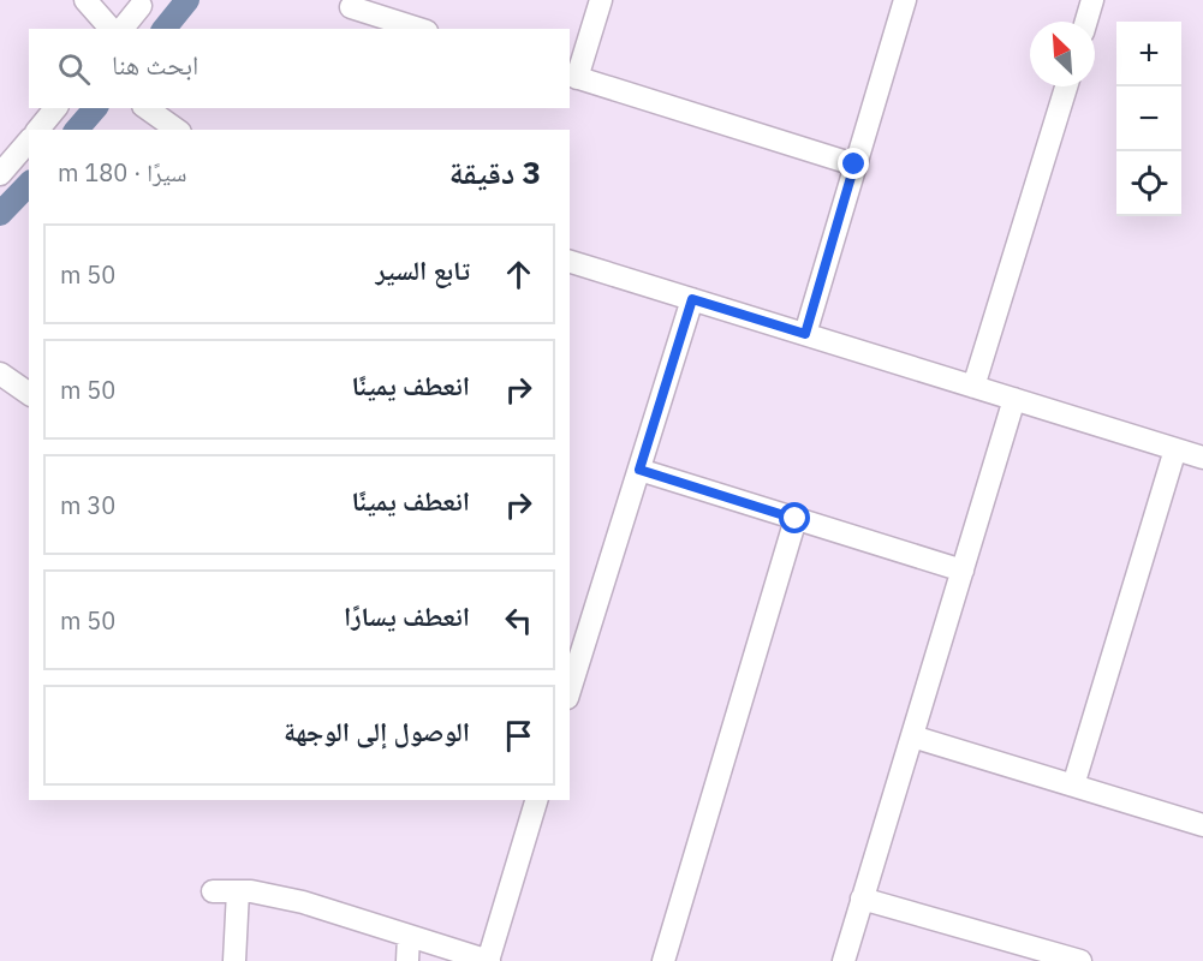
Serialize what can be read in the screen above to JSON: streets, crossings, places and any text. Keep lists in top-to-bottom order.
{
  "north": "top left",
  "page": {
    "map_buttons": ["+", "−"],
    "search": "ابحث هنا",
    "heading": ["3 دقيقة", "سيرًا · 180 m"],
    "list": [
      ["تابع السير", "50 m"],
      ["انعطف يمينًا", "50 m"],
      ["انعطف يمينًا", "30 m"],
      ["انعطف يسارًا", "50 m"],
      "الوصول إلى الوجهة"
    ]
  }
}
